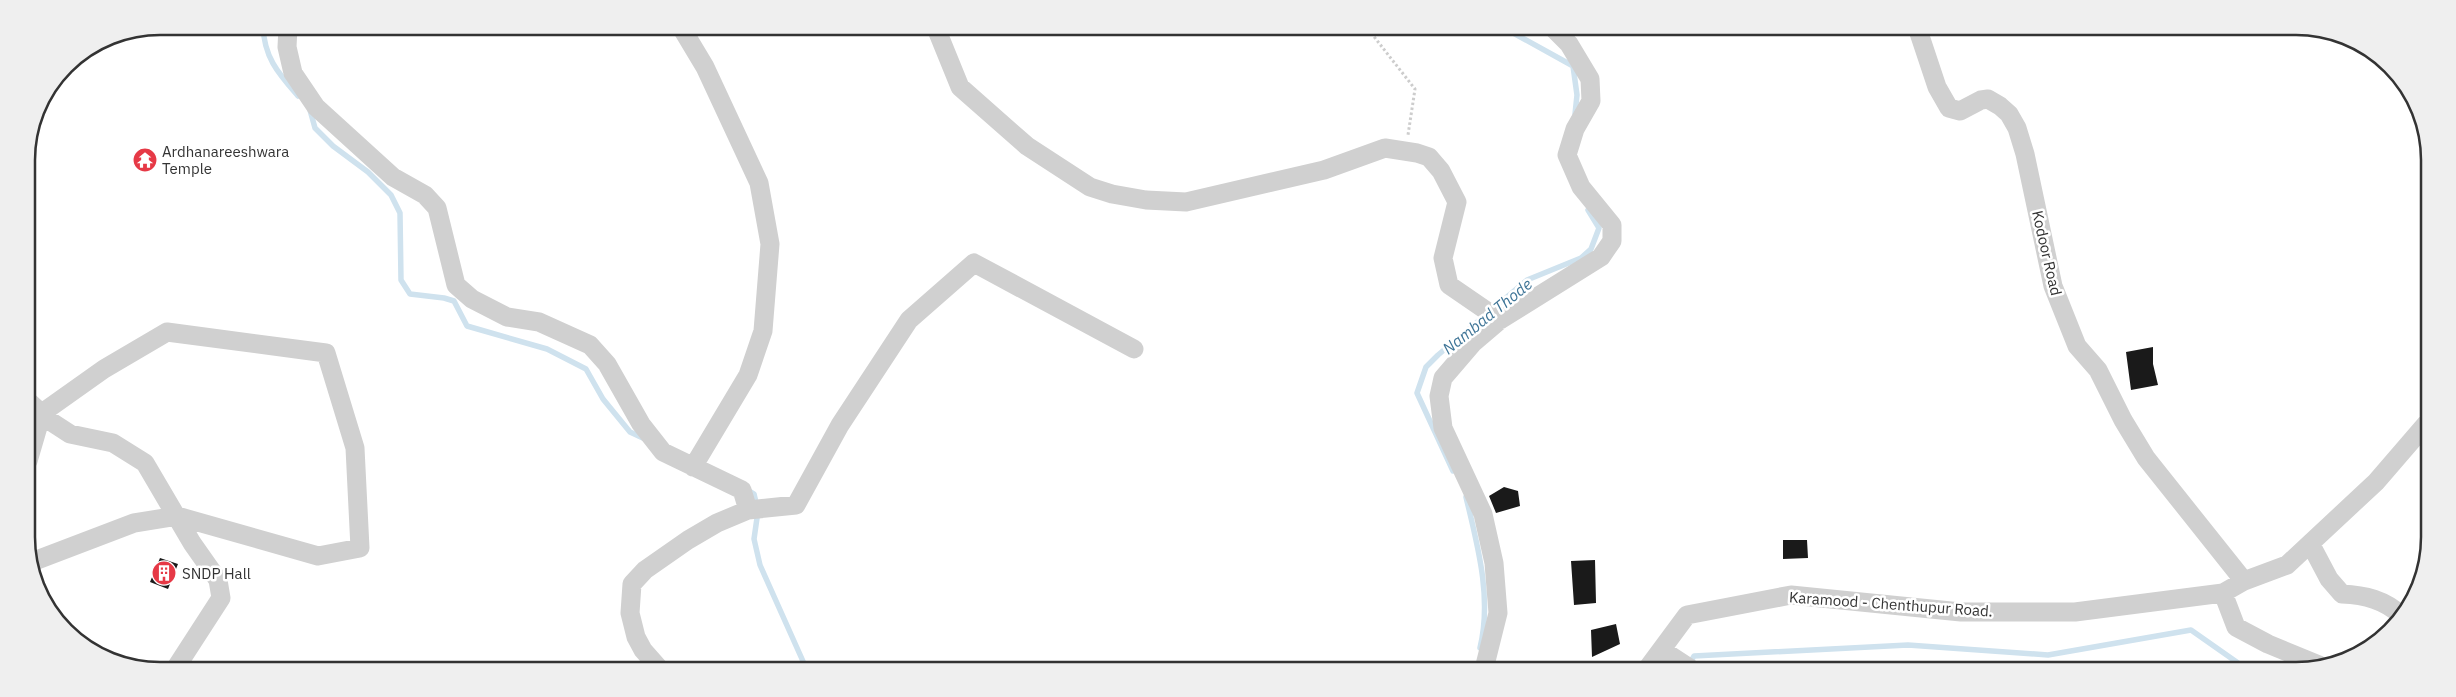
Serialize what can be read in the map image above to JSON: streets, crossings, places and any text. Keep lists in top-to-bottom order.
{
  "streets": {
    "street": ["Kodoor Road", "Karamood - Chenthupur Road."]
  },
  "crossings": [
    ["Kodoor Road", "Karamood - Chenthupur Road."]
  ],
  "water": ["Nambad Thode"],
  "places": {
    "temple": ["Ardhanareeshwara Temple"],
    "building": ["SNDP Hall"]
  }
}
